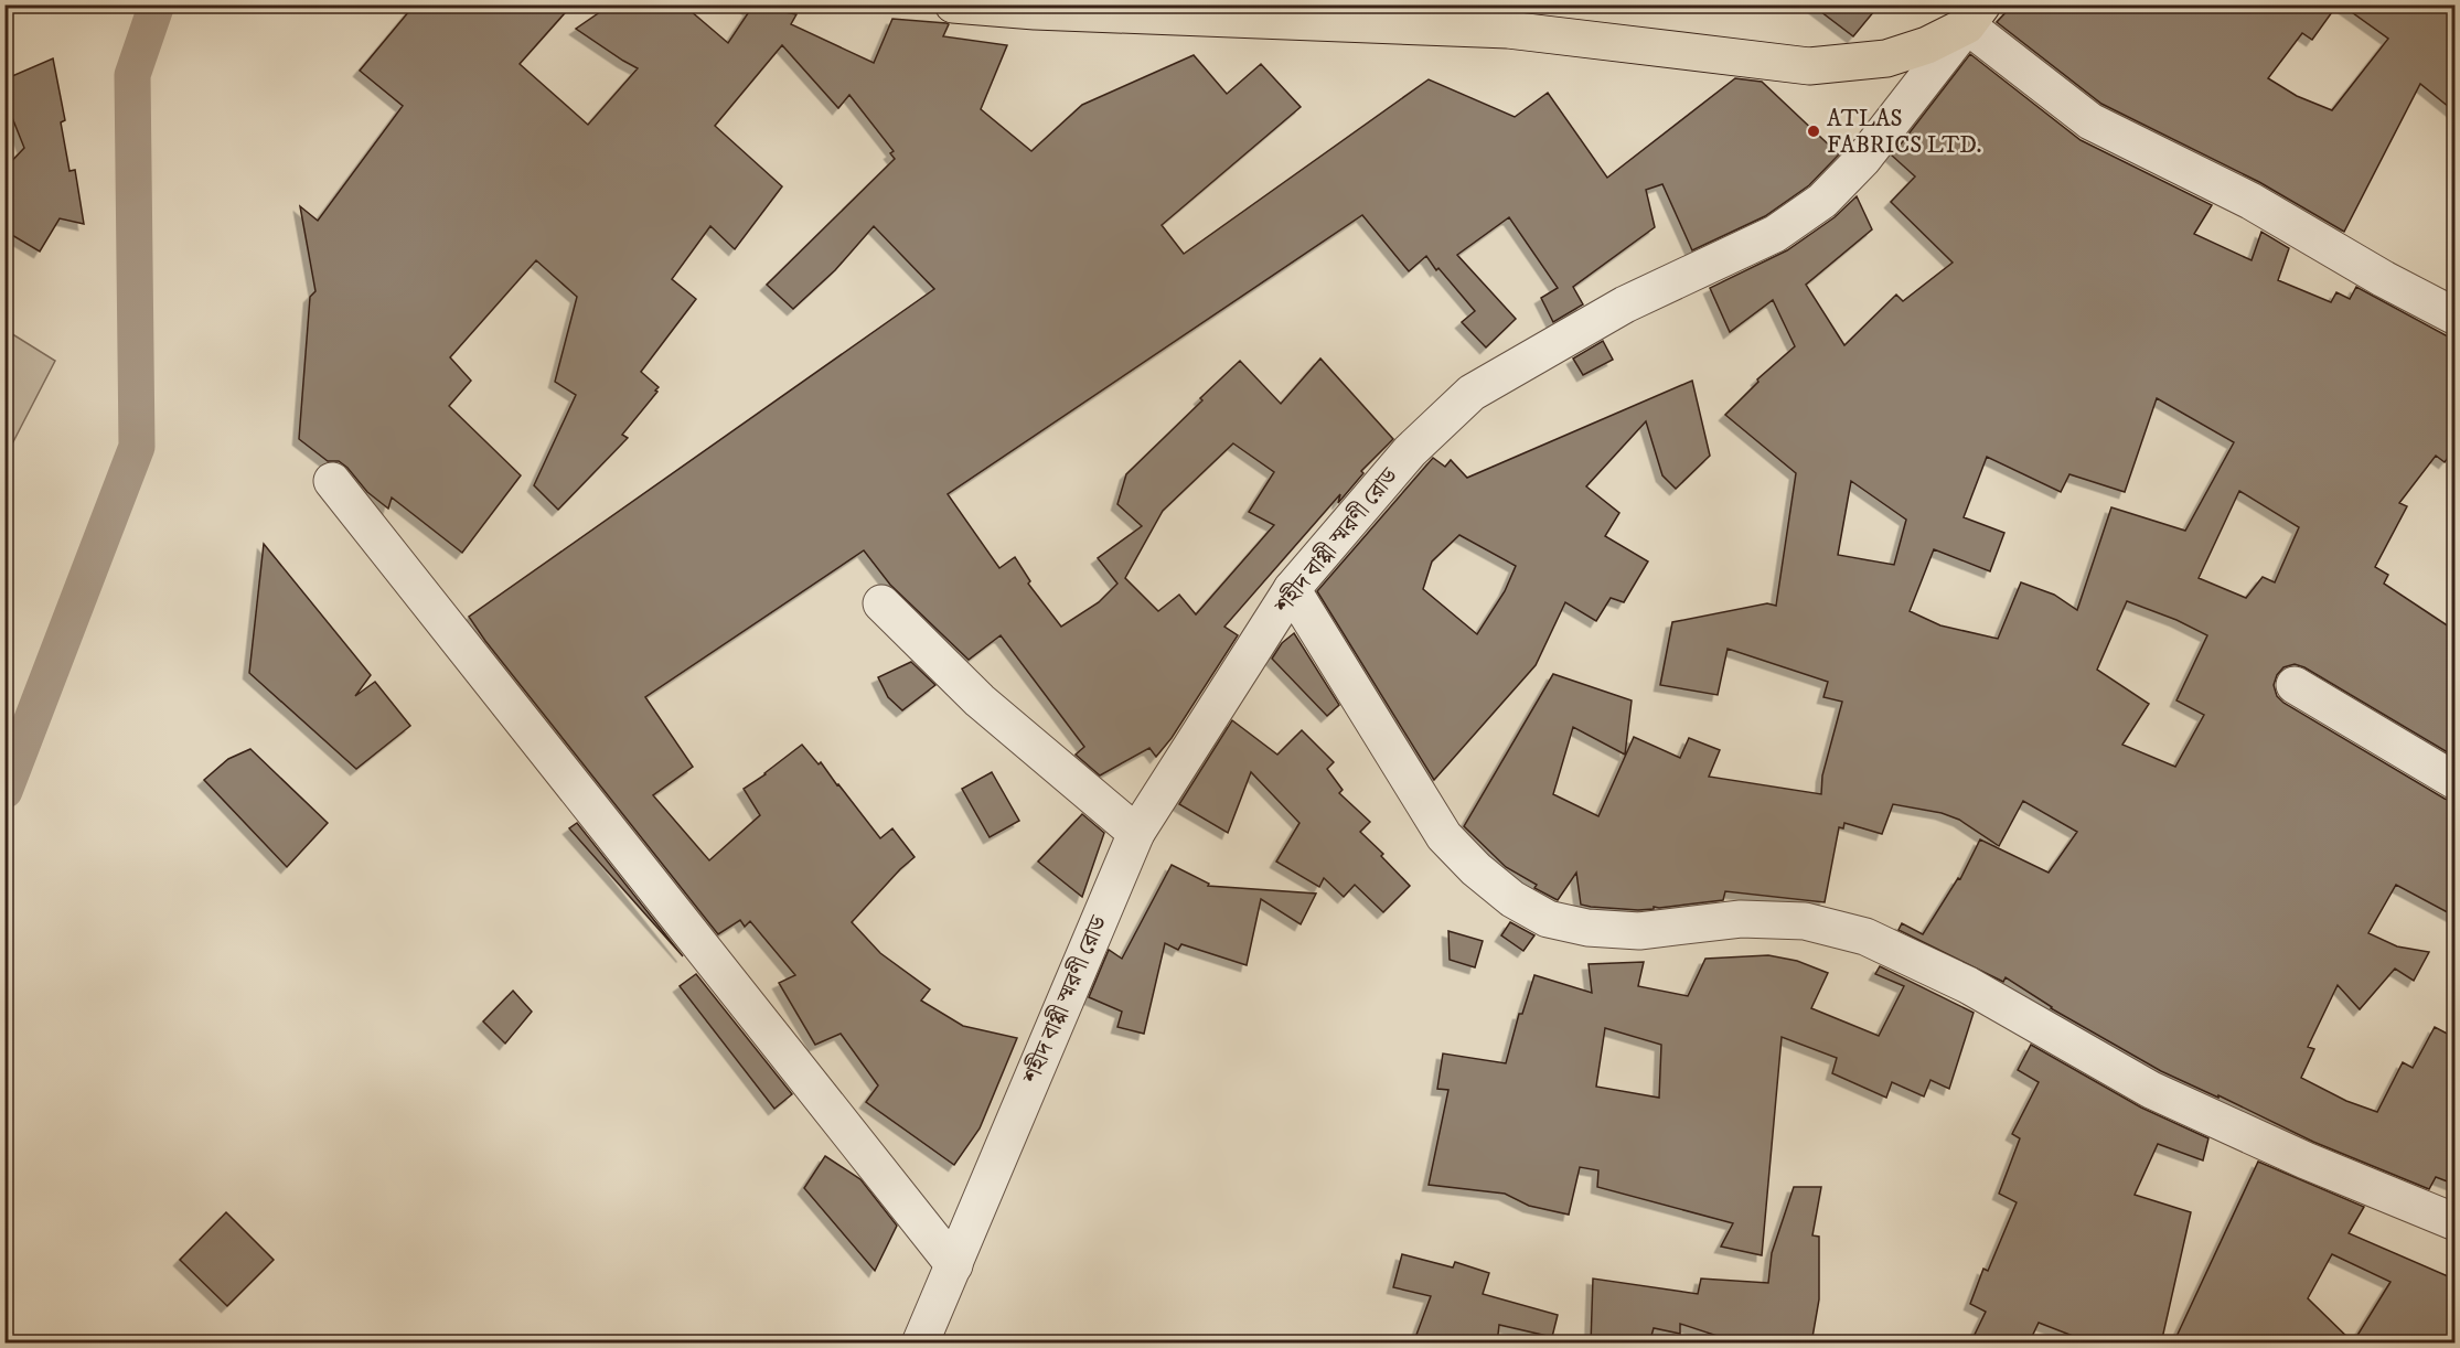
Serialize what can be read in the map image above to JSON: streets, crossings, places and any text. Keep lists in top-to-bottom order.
{
  "streets": {
    "street": ["শহীদ বাপ্পী স্মরণী রোড"]
  },
  "places": ["ATLAS FABRICS LTD."]
}
